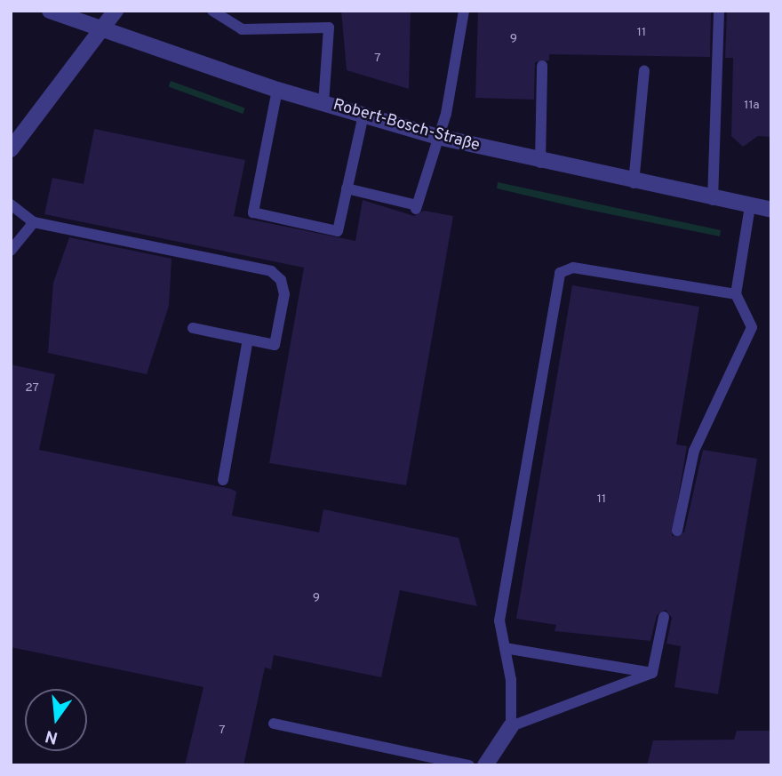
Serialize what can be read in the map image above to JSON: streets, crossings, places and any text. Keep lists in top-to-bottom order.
{
  "streets": {
    "street": ["Robert-Bosch-Straße"]
  },
  "house_numbers": [
    "11",
    "9",
    "7",
    "11a",
    "27",
    "11",
    "9",
    "7"
  ],
  "north": "bottom"
}
